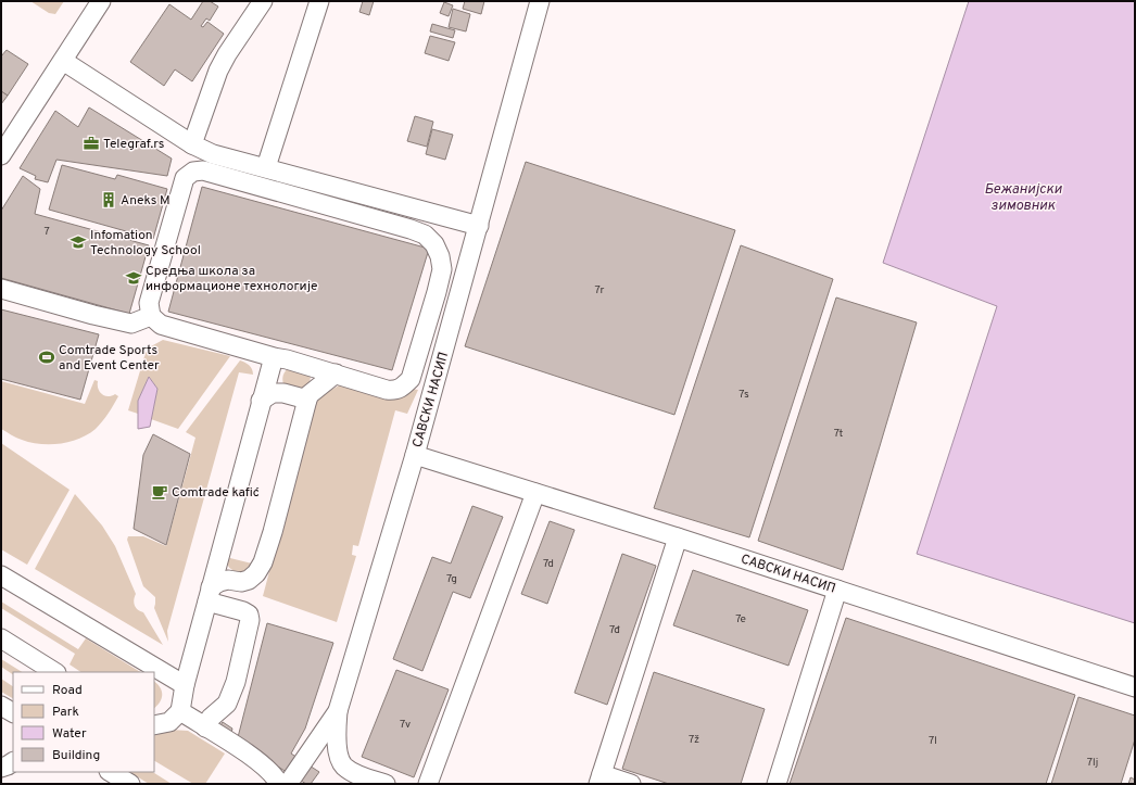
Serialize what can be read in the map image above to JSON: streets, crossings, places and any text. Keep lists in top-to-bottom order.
{
  "streets": {
    "street": ["САВСКИ НАСИП"]
  },
  "water": ["Бежанијски зимовник"],
  "places": {
    "office": ["Telegraf.rs"],
    "building": ["Aneks M"],
    "school or university": ["Infomation Technology School", "Средња школа за информационе технологије"],
    "sports": ["Comtrade Sports and Event Center"],
    "cafe": ["Comtrade kafić"]
  },
  "house_numbers": [
    "7",
    "7r",
    "7s",
    "7t",
    "7d",
    "7g",
    "7e",
    "7đ",
    "7v",
    "7ž",
    "7l",
    "7lj"
  ],
  "legend": [
    "Road",
    "Park",
    "Water",
    "Building"
  ]
}
